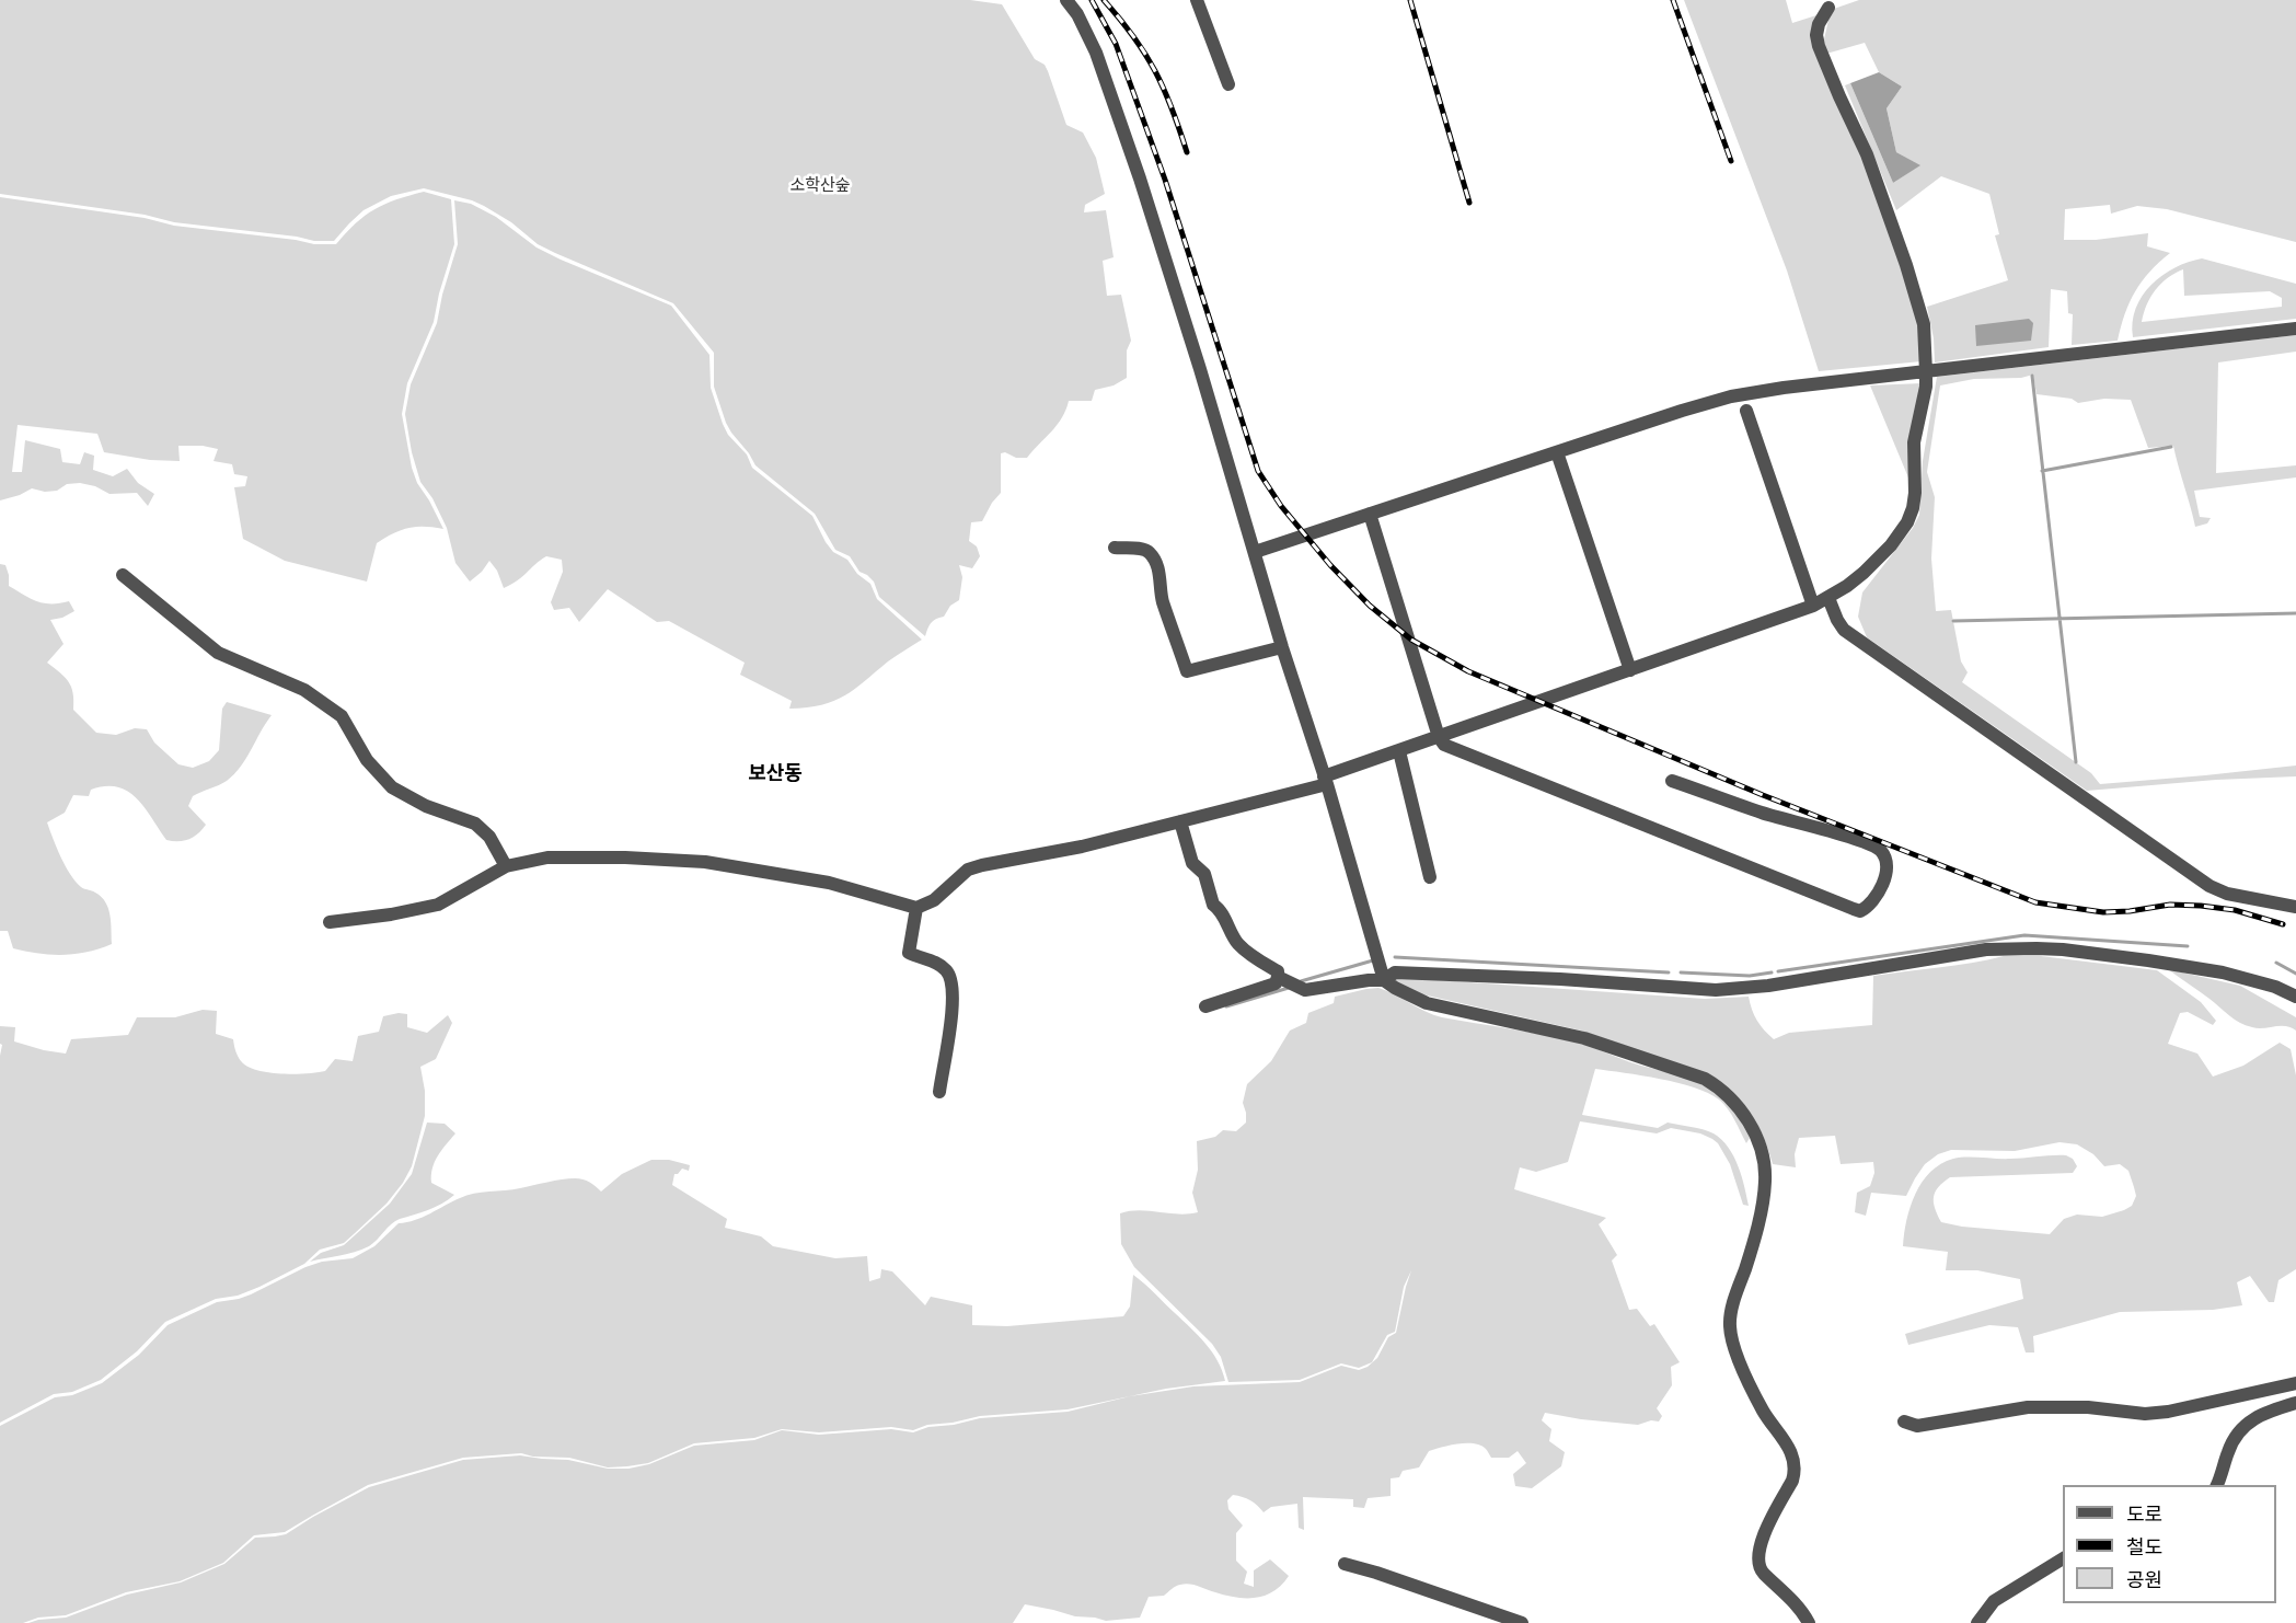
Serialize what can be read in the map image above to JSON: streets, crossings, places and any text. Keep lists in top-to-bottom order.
{
  "districts": ["보산동"],
  "parks": ["소학산숲"],
  "legend": ["도로", "철도", "공원"]
}
